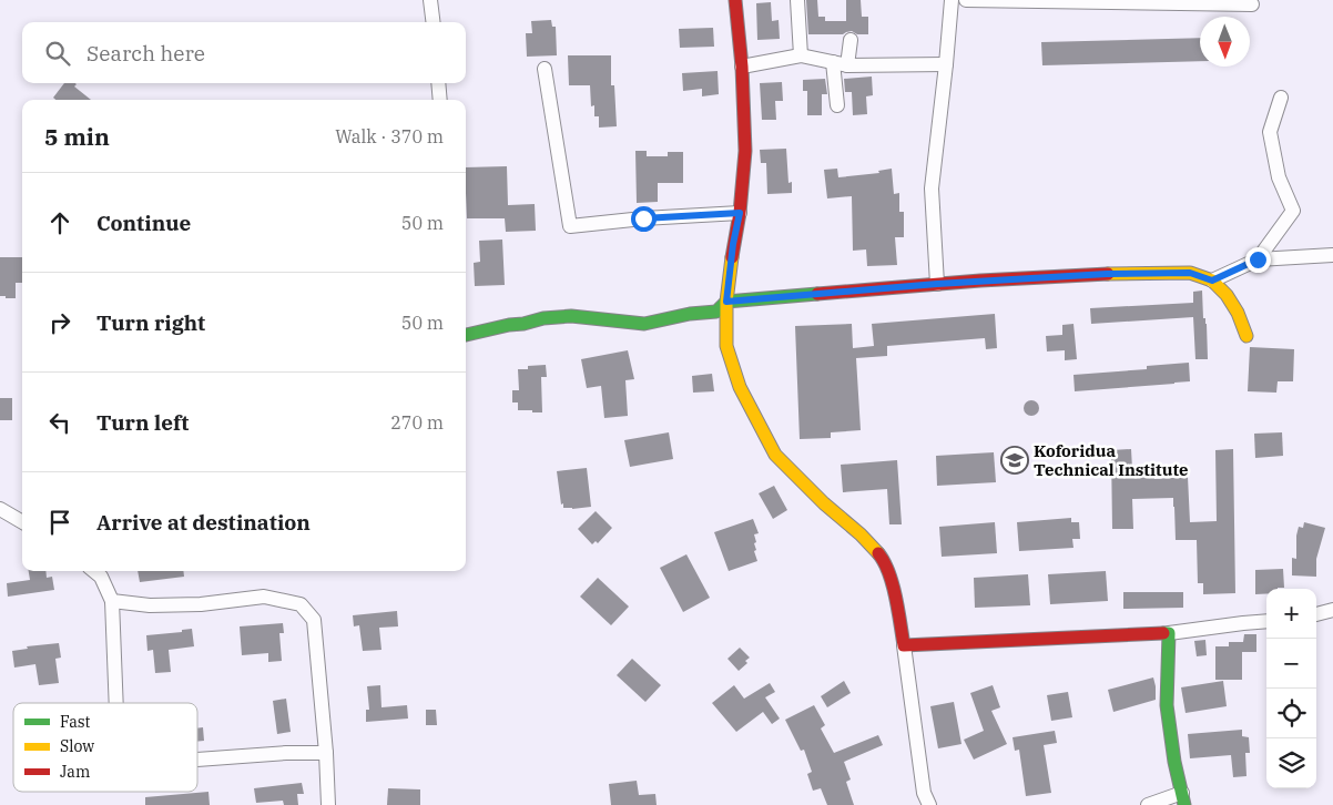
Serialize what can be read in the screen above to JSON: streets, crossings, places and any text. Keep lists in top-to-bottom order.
{
  "places": {
    "school or university": ["Koforidua Technical Institute"]
  },
  "legend": ["Fast", "Slow", "Jam"],
  "north": "bottom",
  "page": {
    "search": "Search here",
    "heading": ["5 min", "Walk · 370 m"],
    "list": [
      ["Continue", "50 m"],
      ["Turn right", "50 m"],
      ["Turn left", "270 m"],
      "Arrive at destination"
    ],
    "map_buttons": ["+", "−"]
  }
}
